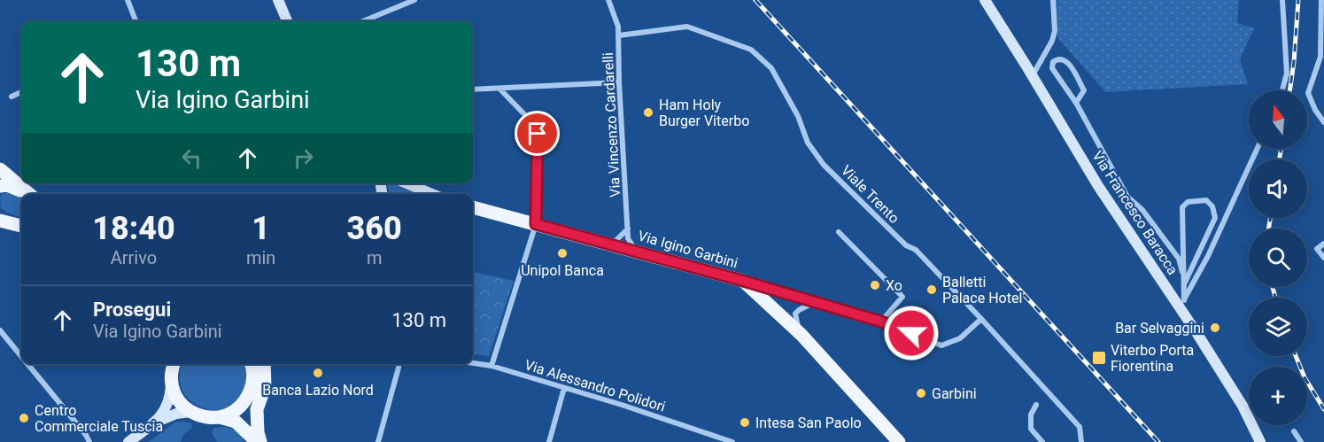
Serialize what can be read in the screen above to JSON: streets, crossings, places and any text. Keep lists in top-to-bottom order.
{
  "streets": {
    "main road": ["Via Francesco Baracca", "Via Igino Garbini"],
    "street": ["Via Vincenzo Cardarelli", "Viale Trento", "Via Alessandro Polidori"]
  },
  "crossings": [
    ["Via Vincenzo Cardarelli", "Viale Trento"],
    ["Via Vincenzo Cardarelli", "Via Igino Garbini"]
  ],
  "places": {
    "other": [
      "Ham Holy Burger Viterbo",
      "Unipol Banca",
      "Xo",
      "Balletti Palace Hotel",
      "Bar Selvaggini",
      "Banca Lazio Nord",
      "Garbini",
      "Centro Commerciale Tuscia",
      "Intesa San Paolo"
    ],
    "transit": ["Viterbo Porta Fiorentina"]
  },
  "north": "top",
  "page": {
    "turn": ["130 m", "Via Igino Garbini"],
    "map_buttons": "+",
    "eta": [
      "18:40",
      "Arrivo",
      "1",
      "min",
      "360",
      "m"
    ],
    "list": [
      {
        "name": "Prosegui",
        "note": "Via Igino Garbini",
        "value": "130 m"
      }
    ]
  }
}
